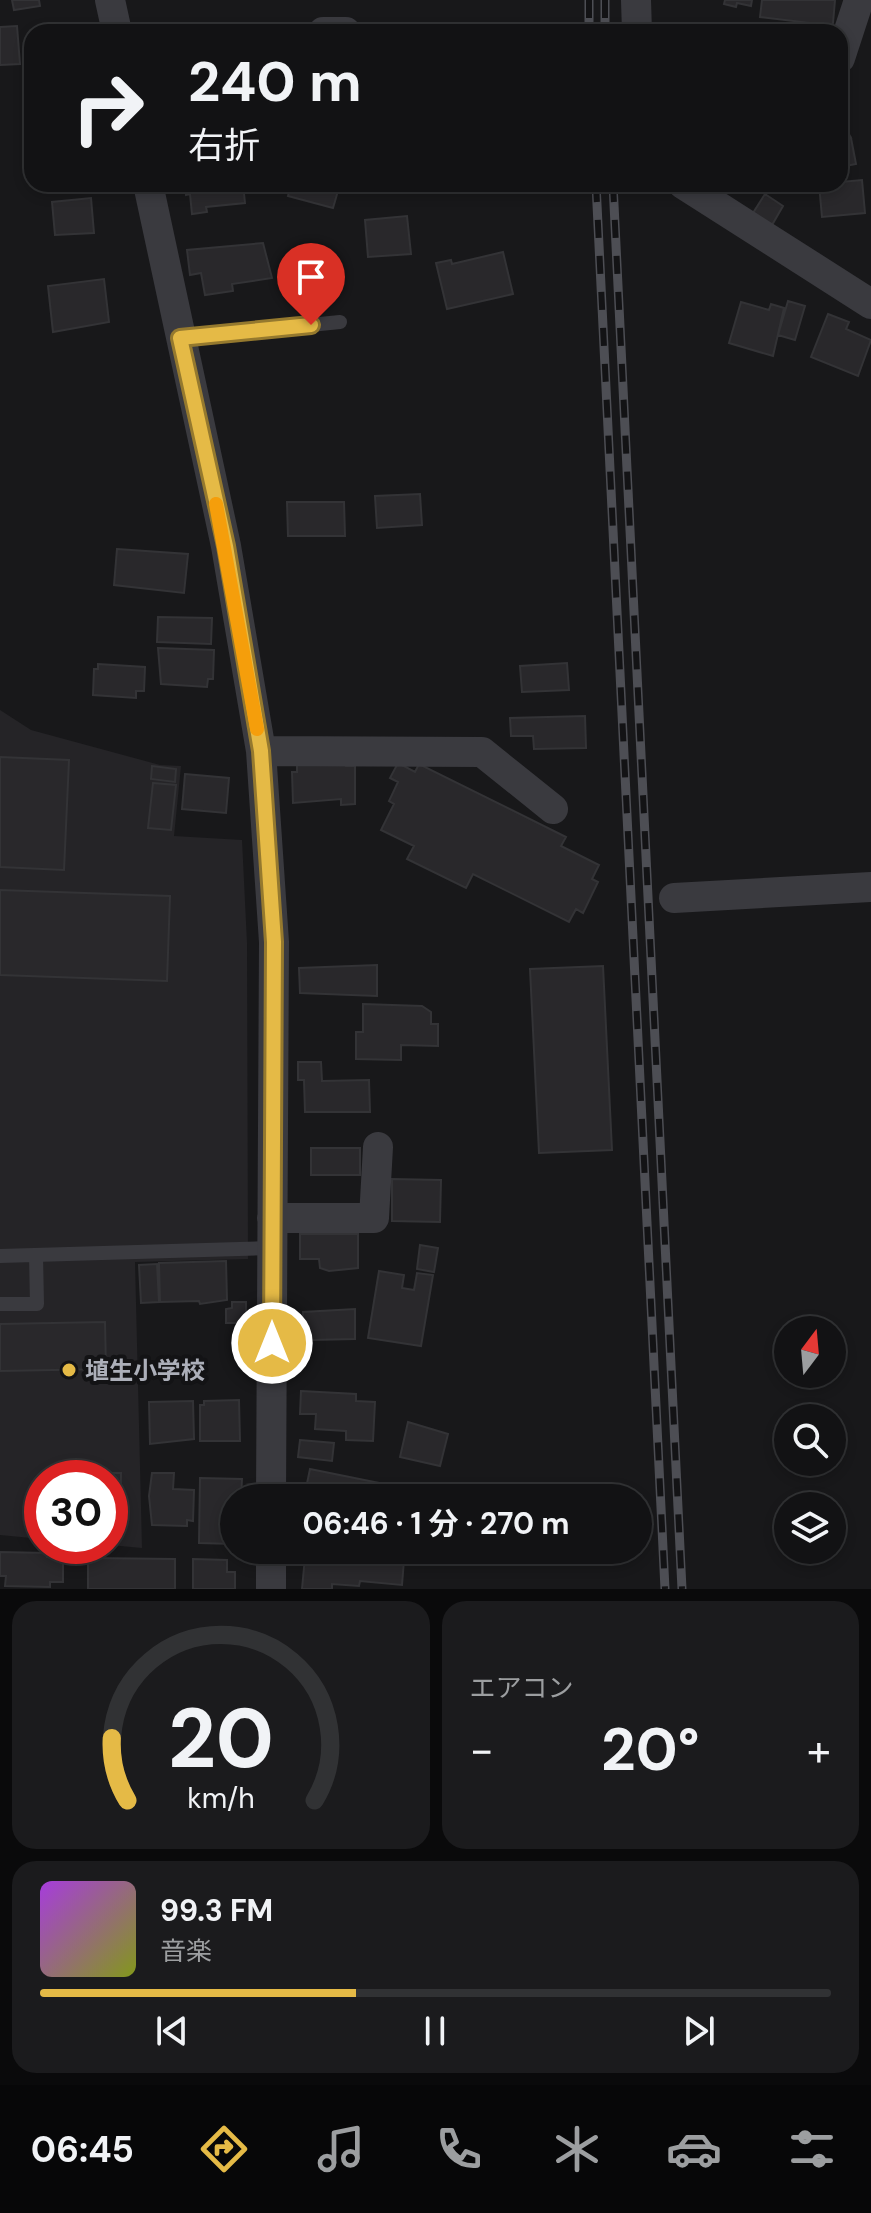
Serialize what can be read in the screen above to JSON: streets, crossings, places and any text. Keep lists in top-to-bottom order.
{
  "places": ["埴生小学校"],
  "north": "top",
  "page": {
    "turn": ["240 m", "右折"],
    "limit": "30",
    "trip": "06:46 · 1 分 · 270 m",
    "tile": "エアコン",
    "heat": ["−", "20°", "+"],
    "song": ["99.3 FM", "音楽"],
    "tabs": "06:45",
    "gauge": ["20", "km/h"]
  }
}
